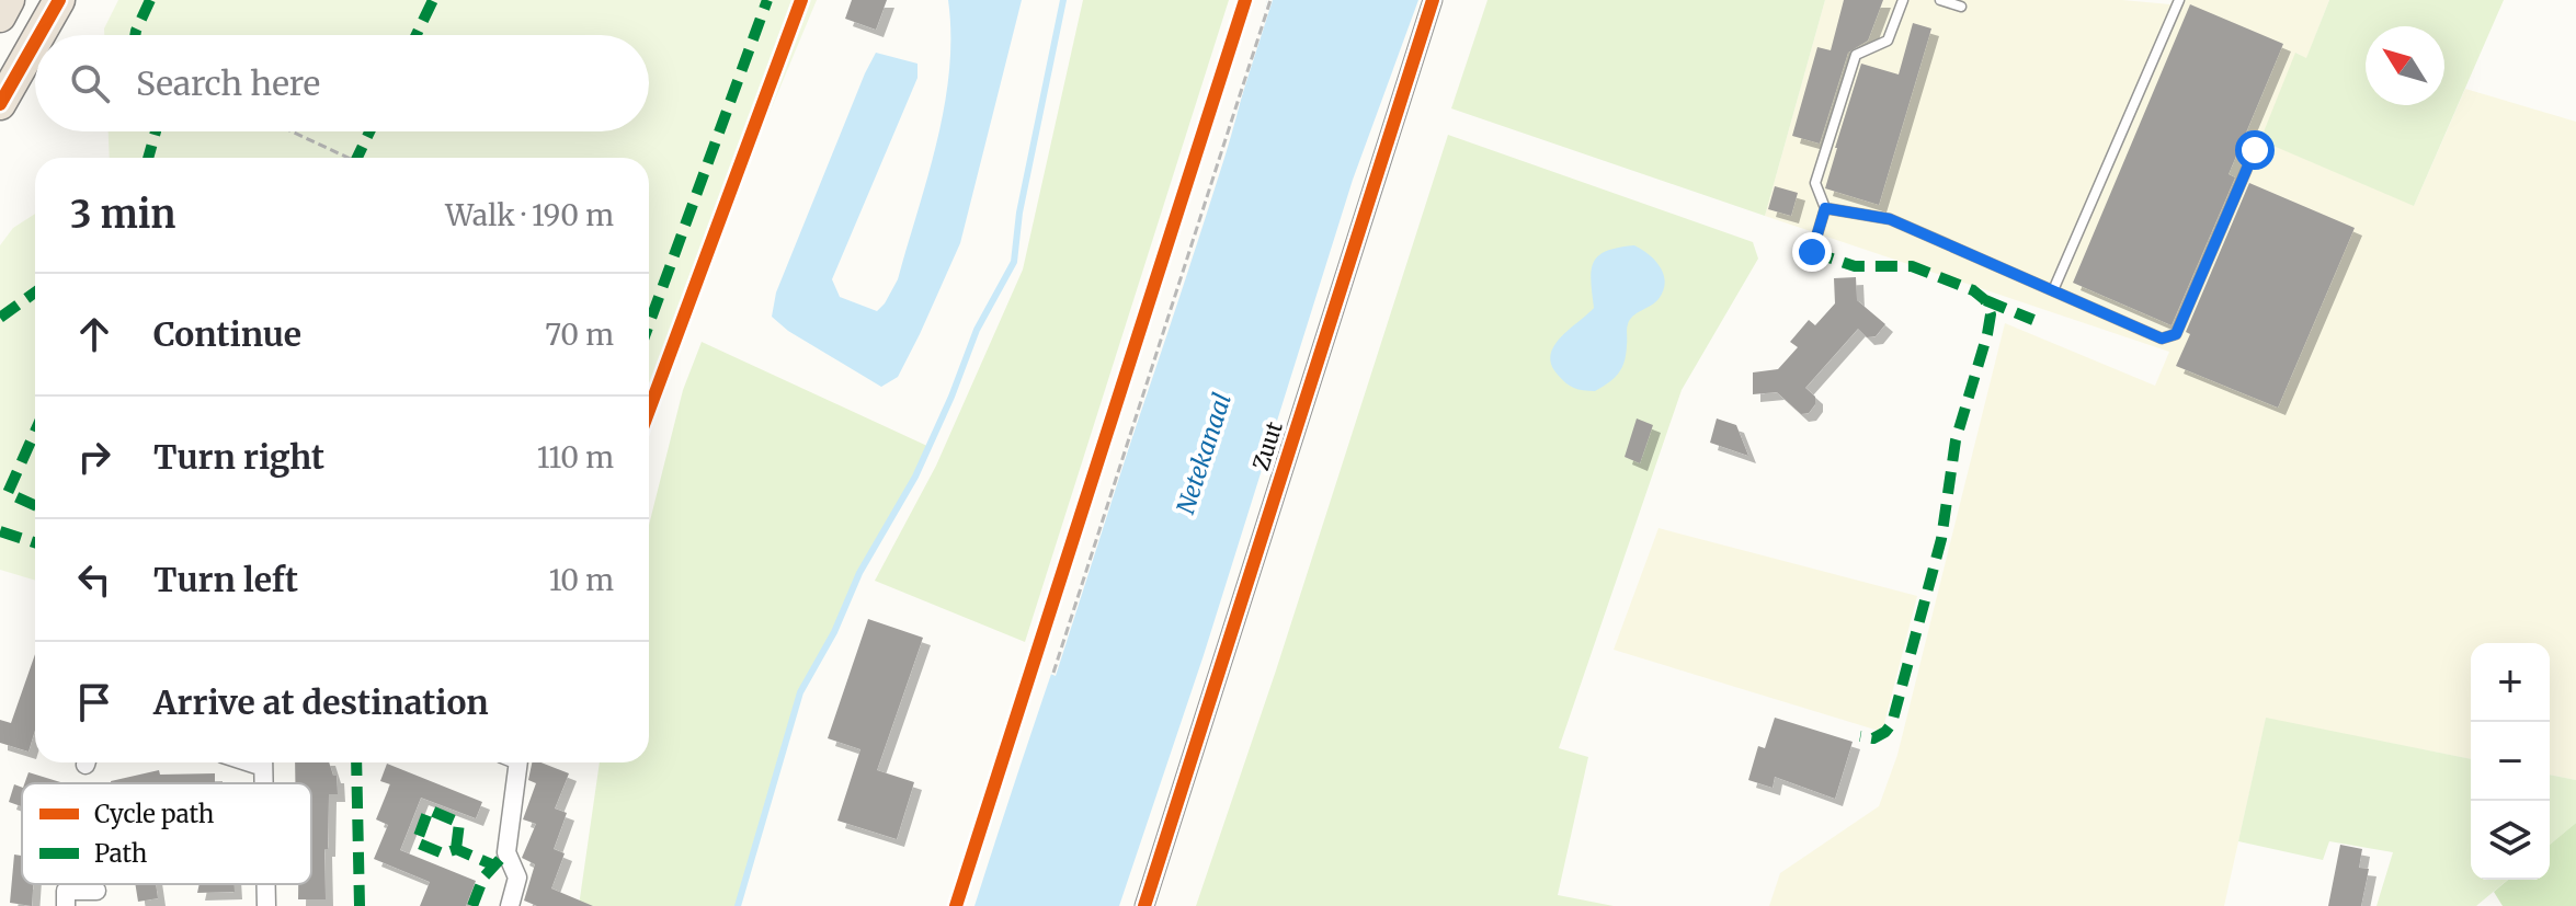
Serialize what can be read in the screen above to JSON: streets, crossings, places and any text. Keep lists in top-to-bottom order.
{
  "streets": {
    "street": ["Zuut"]
  },
  "water": ["Netekanaal"],
  "legend": ["Cycle path", "Path"],
  "north": "top left",
  "page": {
    "search": "Search here",
    "heading": ["3 min", "Walk · 190 m"],
    "list": [
      ["Continue", "70 m"],
      ["Turn right", "110 m"],
      ["Turn left", "10 m"],
      "Arrive at destination"
    ],
    "map_buttons": ["+", "−"]
  }
}
